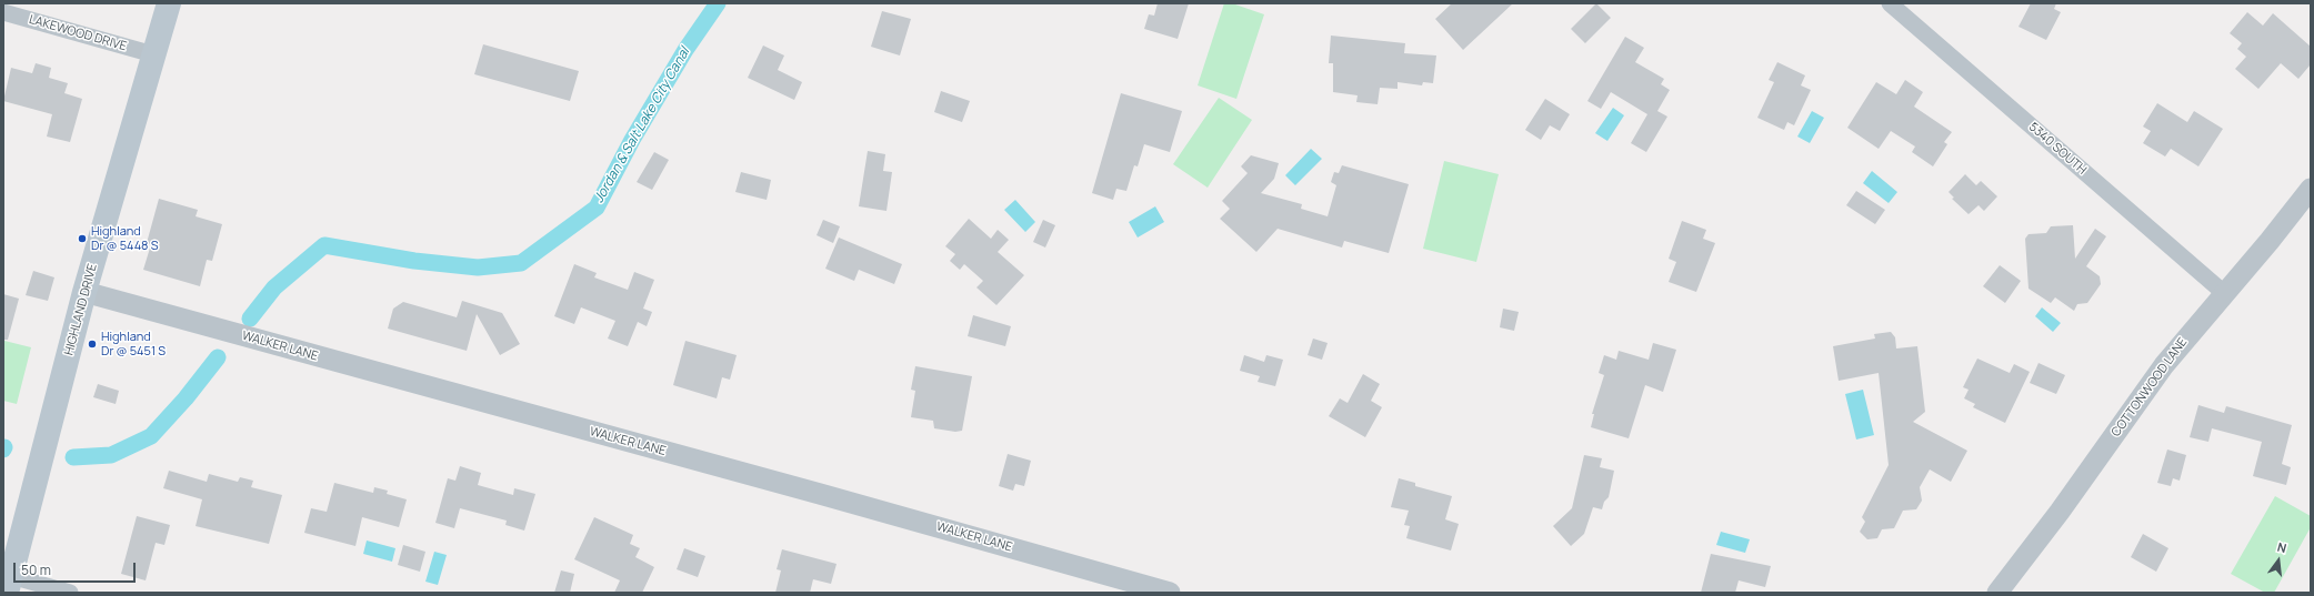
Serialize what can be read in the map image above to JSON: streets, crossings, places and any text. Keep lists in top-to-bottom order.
{
  "streets": {
    "main road": ["HIGHLAND DRIVE"],
    "street": [
      "LAKEWOOD DRIVE",
      "5340 SOUTH",
      "WALKER LANE",
      "COTTONWOOD LANE"
    ]
  },
  "crossings": [
    ["LAKEWOOD DRIVE", "HIGHLAND DRIVE"],
    ["5340 SOUTH", "COTTONWOOD LANE"],
    ["HIGHLAND DRIVE", "WALKER LANE"]
  ],
  "water": ["Jordan & Salt Lake City Canal"],
  "places": ["Highland Dr @ 5448 S", "Highland Dr @ 5451 S"],
  "scale_bar": "50 m",
  "north": "top"
}
